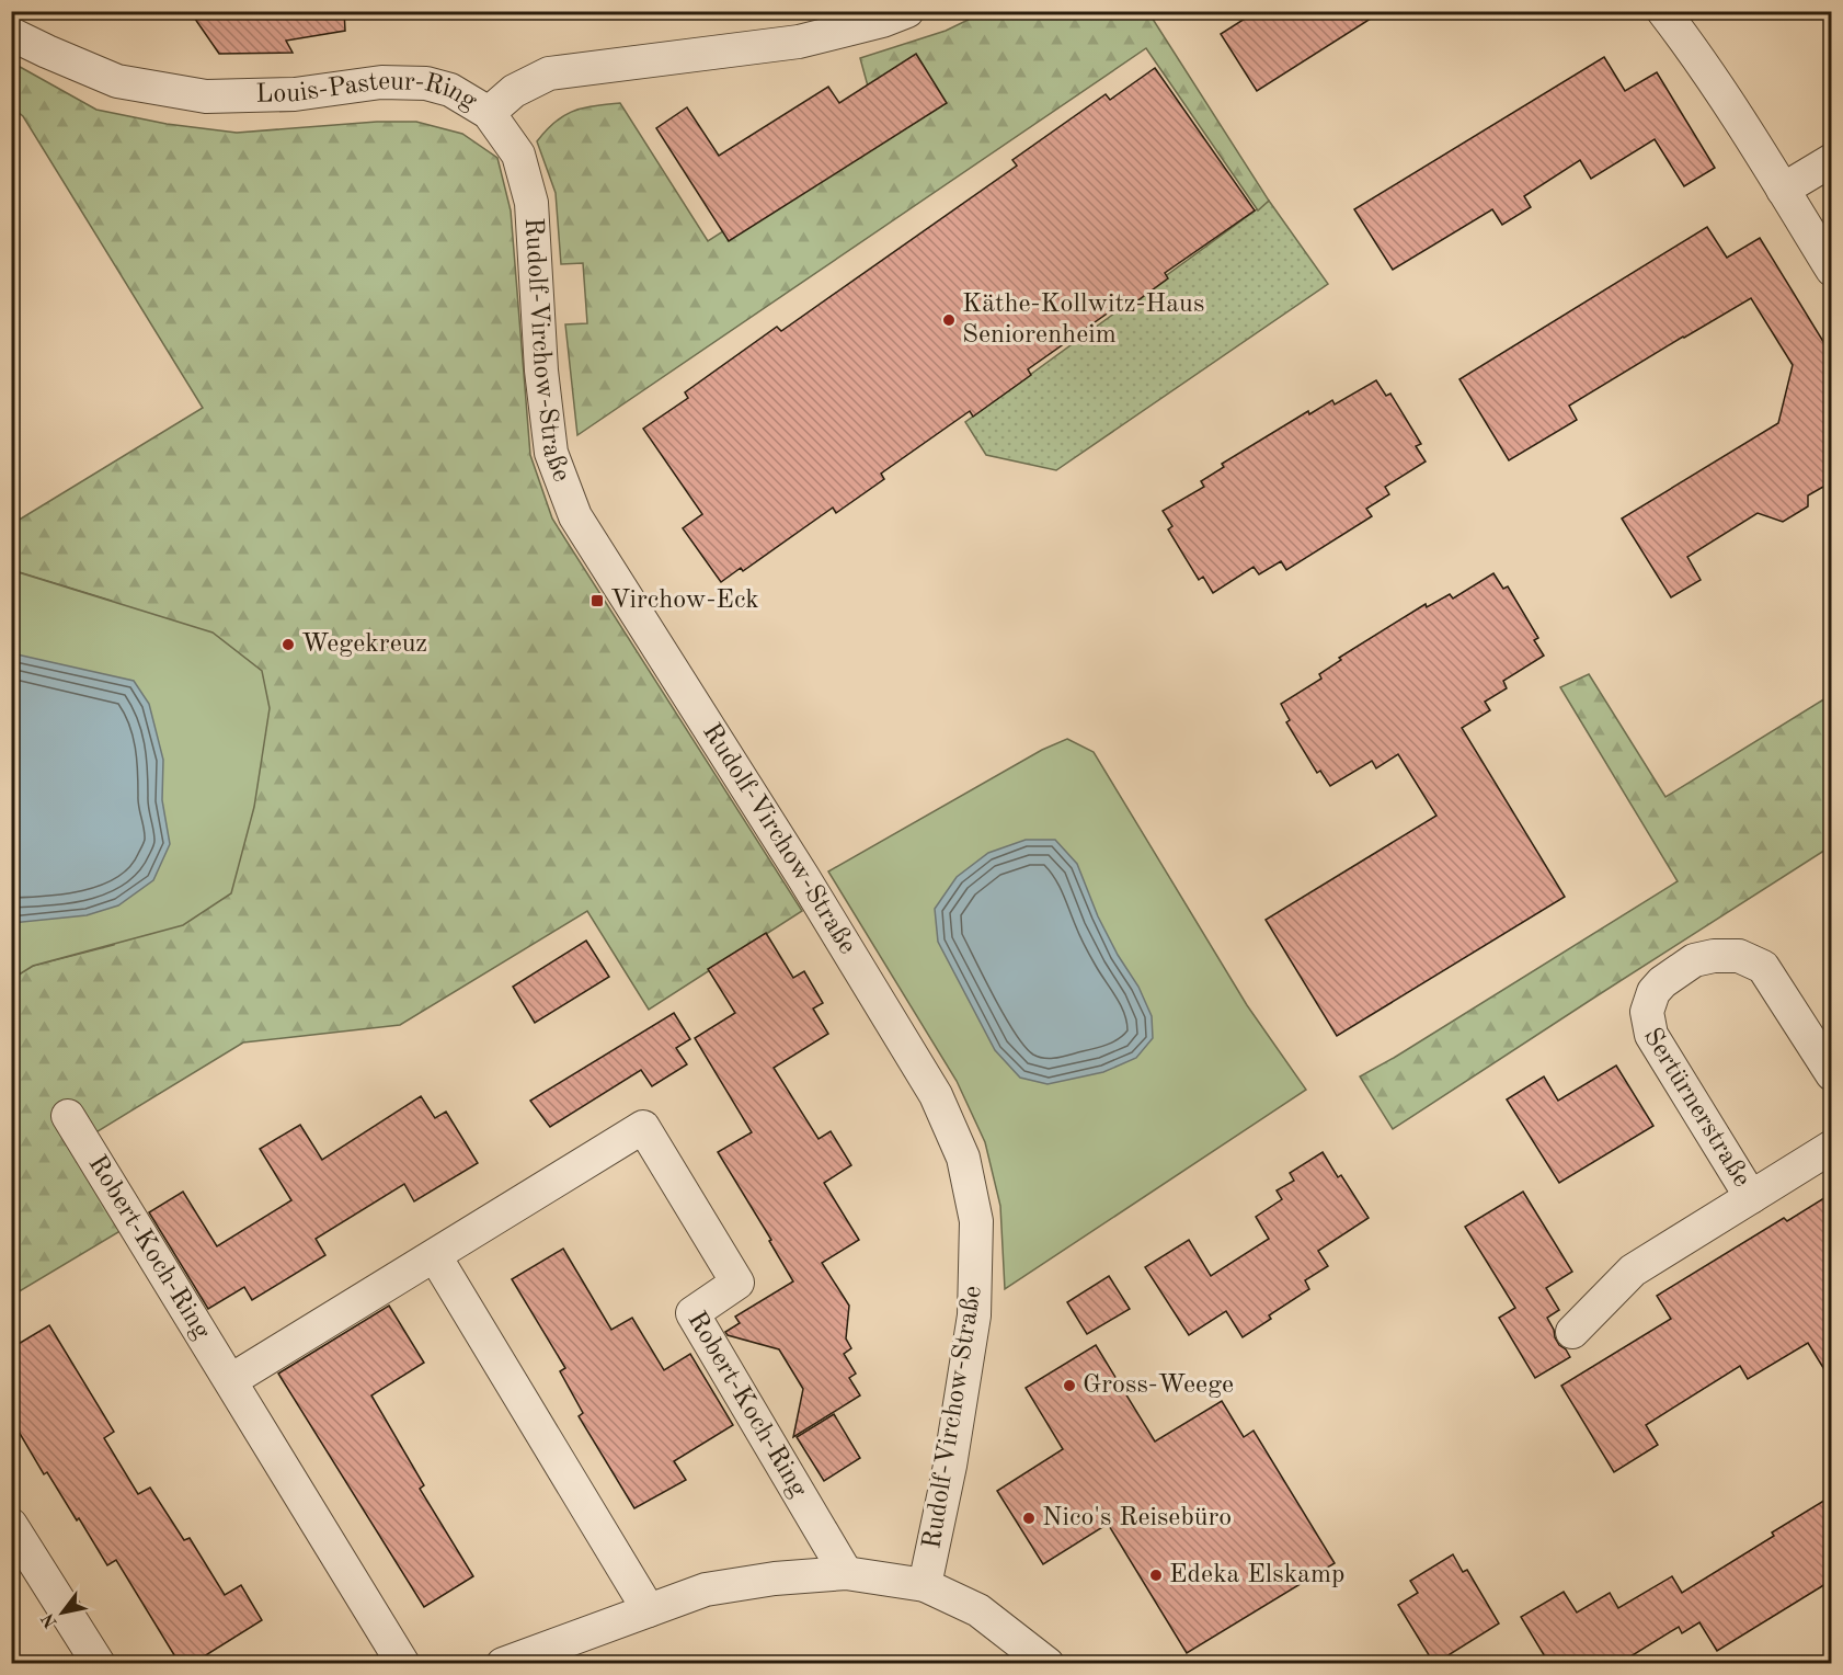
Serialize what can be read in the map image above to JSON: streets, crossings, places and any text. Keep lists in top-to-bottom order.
{
  "streets": {
    "street": [
      "Louis-Pasteur-Ring",
      "Rudolf-Virchow-Straße",
      "Sertürnerstraße",
      "Robert-Koch-Ring"
    ]
  },
  "crossings": [
    ["Louis-Pasteur-Ring", "Rudolf-Virchow-Straße"]
  ],
  "places": {
    "other": [
      "Käthe-Kollwitz-Haus Seniorenheim",
      "Wegekreuz",
      "Gross-Weege",
      "Nico's Reisebüro",
      "Edeka Elskamp"
    ],
    "transit": ["Virchow-Eck"]
  },
  "north": "bottom left"
}
